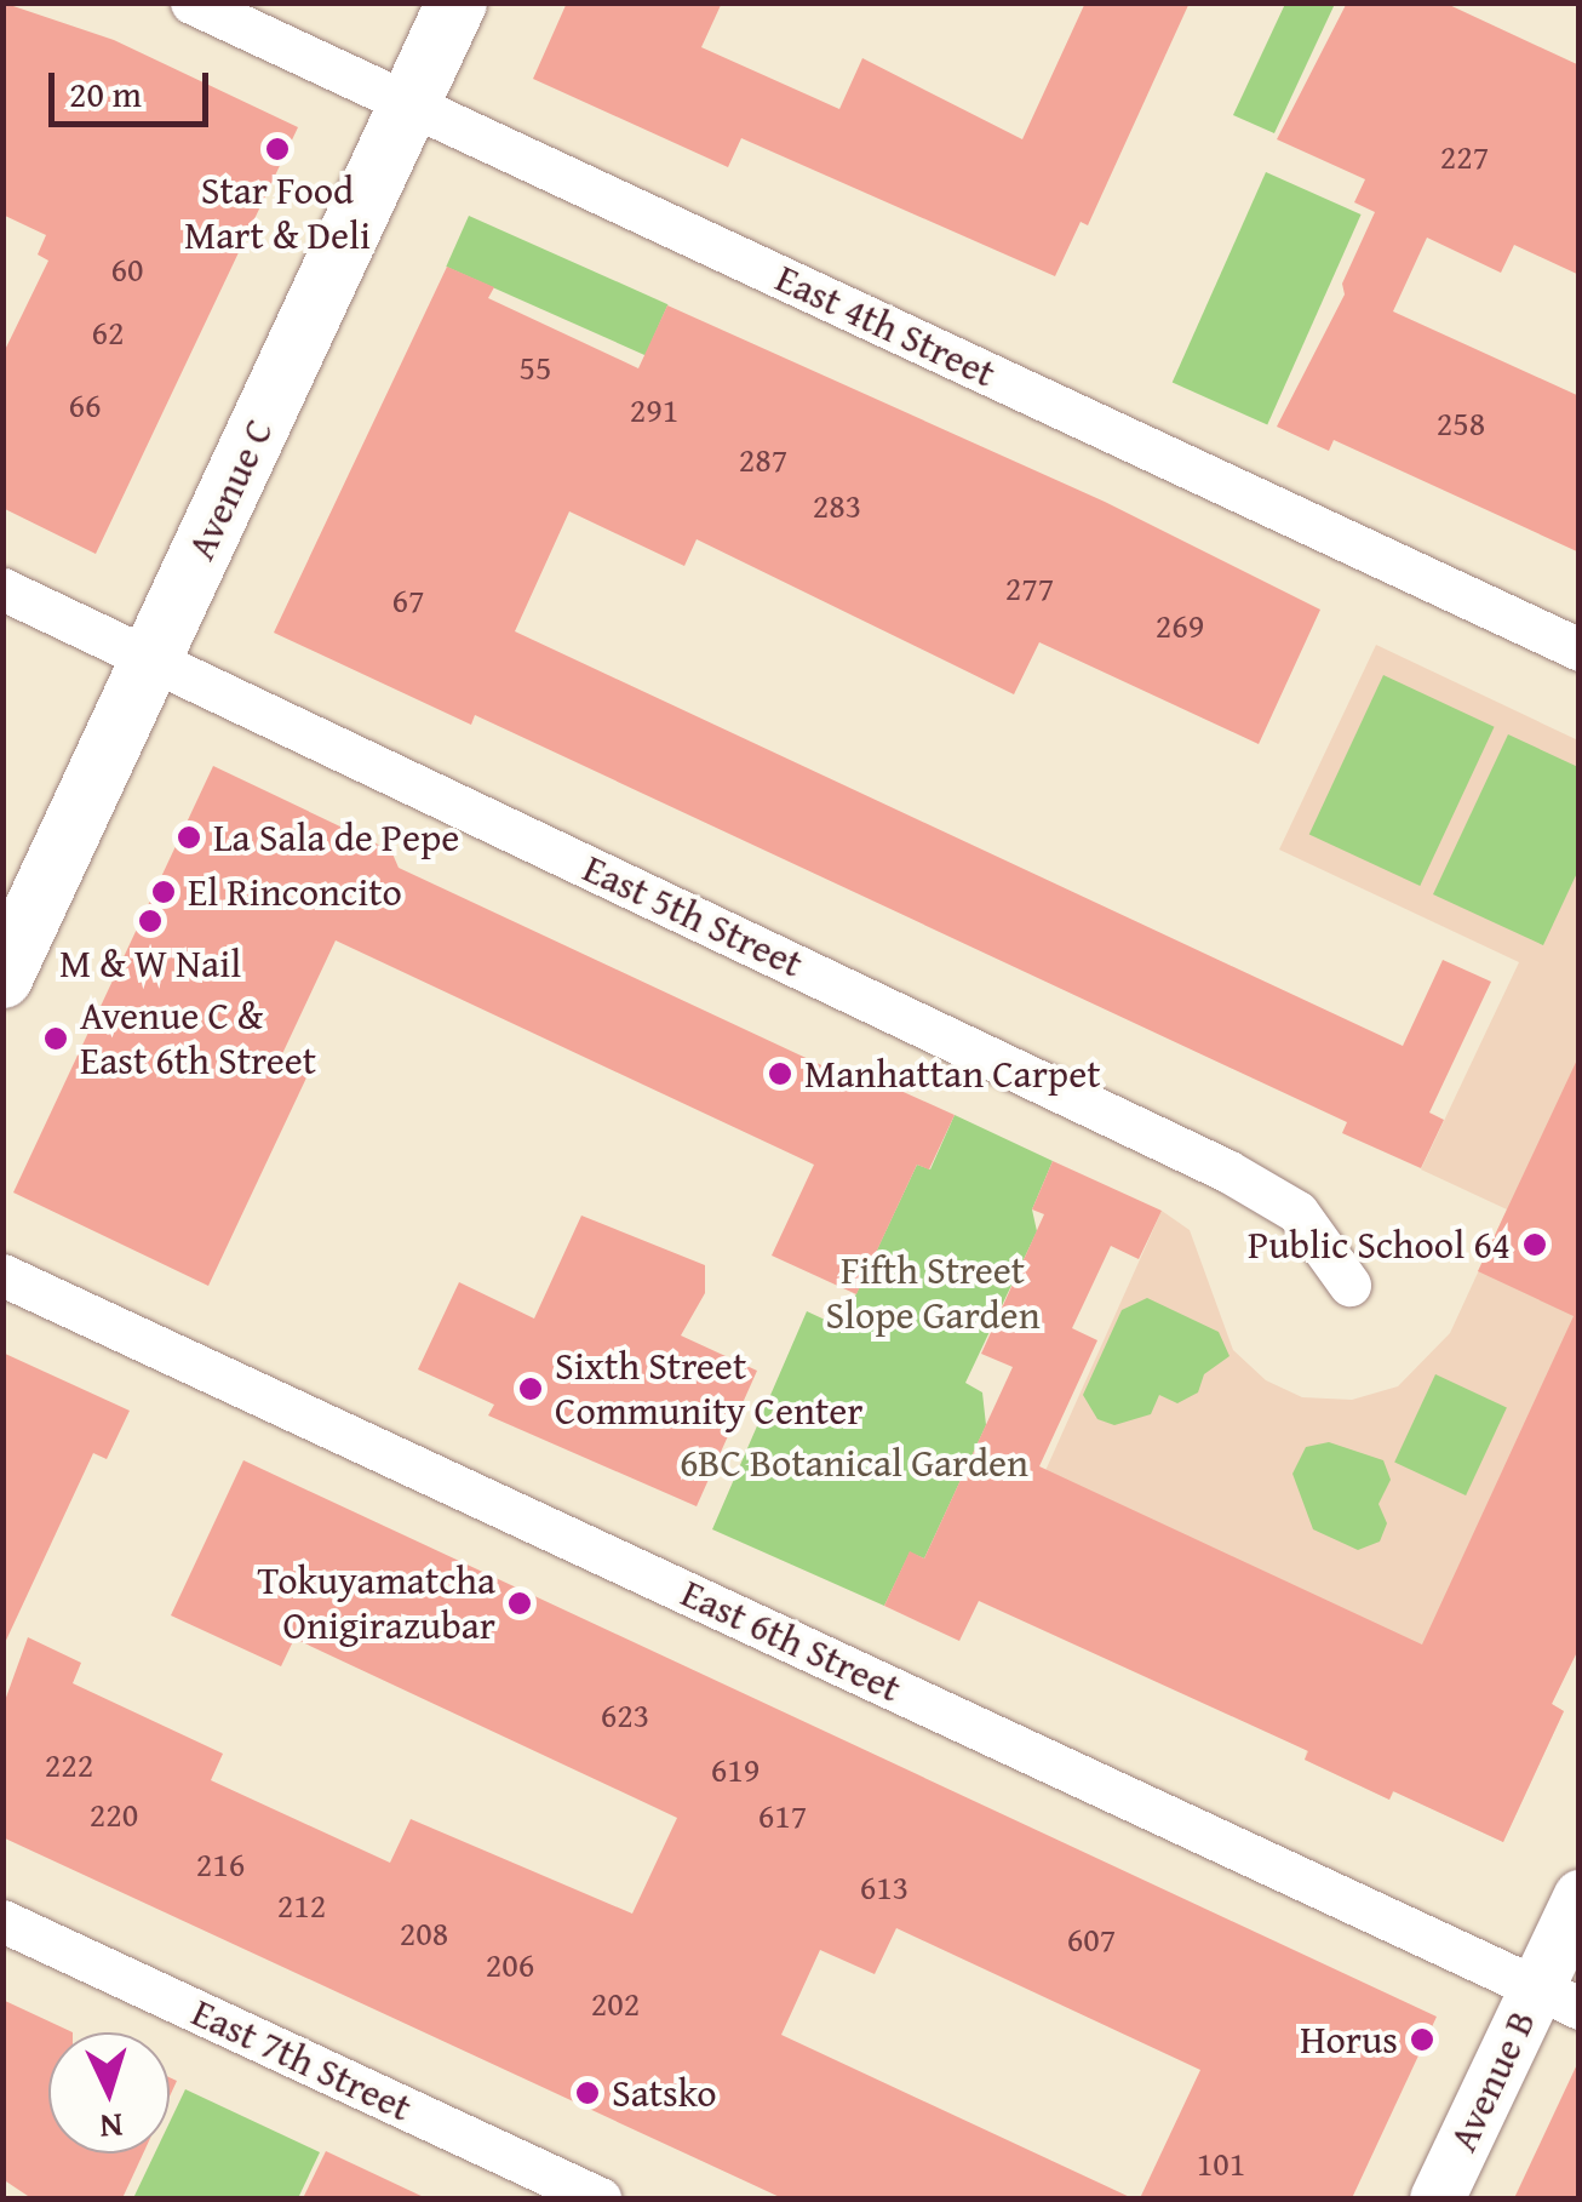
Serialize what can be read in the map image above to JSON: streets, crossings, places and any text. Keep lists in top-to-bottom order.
{
  "streets": {
    "main road": ["Avenue C"],
    "street": [
      "East 4th Street",
      "East 5th Street",
      "East 6th Street",
      "East 7th Street",
      "Avenue B"
    ]
  },
  "crossings": [
    ["East 4th Street", "Avenue C"],
    ["Avenue C", "East 5th Street"],
    ["East 6th Street", "Avenue B"]
  ],
  "parks": ["Fifth Street Slope Garden", "6BC Botanical Garden"],
  "places": [
    "Star Food Mart & Deli",
    "La Sala de Pepe",
    "El Rinconcito",
    "M & W Nail",
    "Avenue C & East 6th Street",
    "Manhattan Carpet",
    "Public School 64",
    "Sixth Street Community Center",
    "Tokuyamatcha Onigirazubar",
    "Horus",
    "Satsko"
  ],
  "house_numbers": [
    "227",
    "60",
    "62",
    "55",
    "66",
    "291",
    "258",
    "287",
    "283",
    "277",
    "67",
    "269",
    "623",
    "222",
    "619",
    "220",
    "617",
    "216",
    "613",
    "212",
    "208",
    "607",
    "206",
    "202",
    "101"
  ],
  "scale_bar": "20 m",
  "north": "bottom"
}
